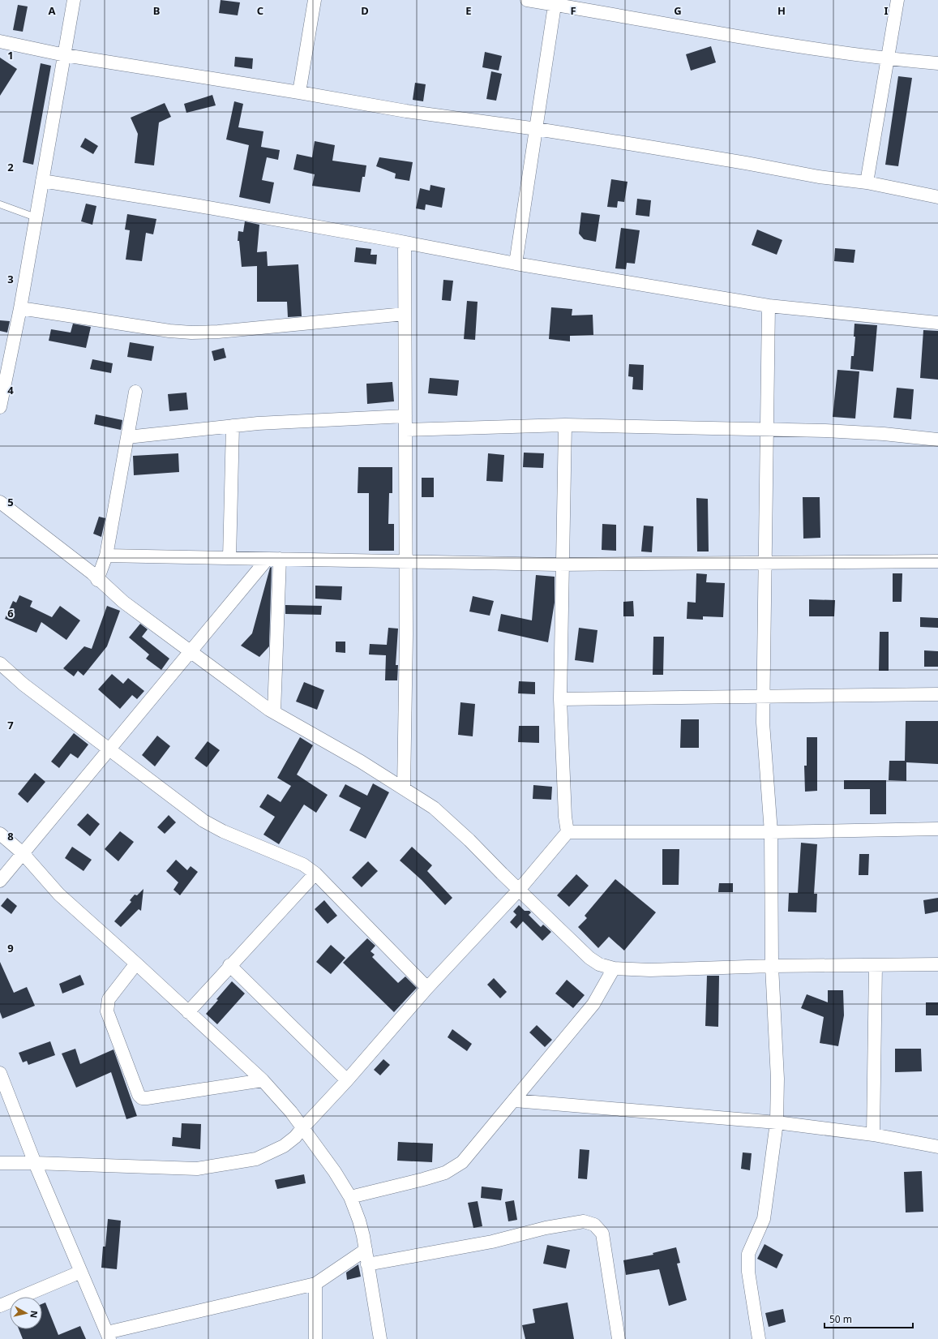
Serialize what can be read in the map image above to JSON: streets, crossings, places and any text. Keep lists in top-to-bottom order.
{
  "scale_bar": "50 m",
  "north": "right",
  "grid": {
    "columns": [
      "A",
      "B",
      "C",
      "D",
      "E",
      "F",
      "G",
      "H",
      "I"
    ],
    "rows": [
      "1",
      "2",
      "3",
      "4",
      "5",
      "6",
      "7",
      "8",
      "9"
    ]
  }
}
